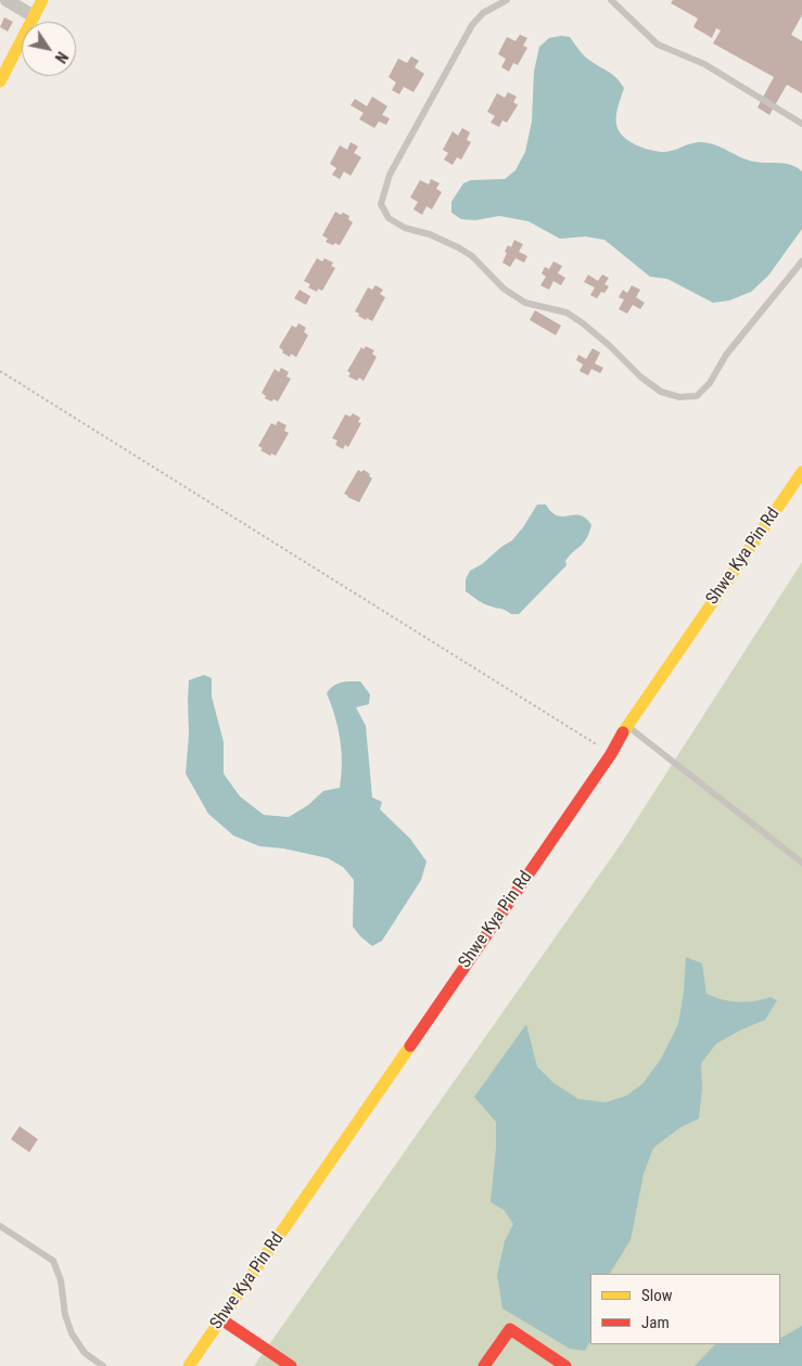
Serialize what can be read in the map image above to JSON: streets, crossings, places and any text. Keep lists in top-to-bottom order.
{
  "streets": {
    "street": ["Shwe Kya Pin Rd"]
  },
  "legend": ["Slow", "Jam"],
  "north": "bottom right"
}
